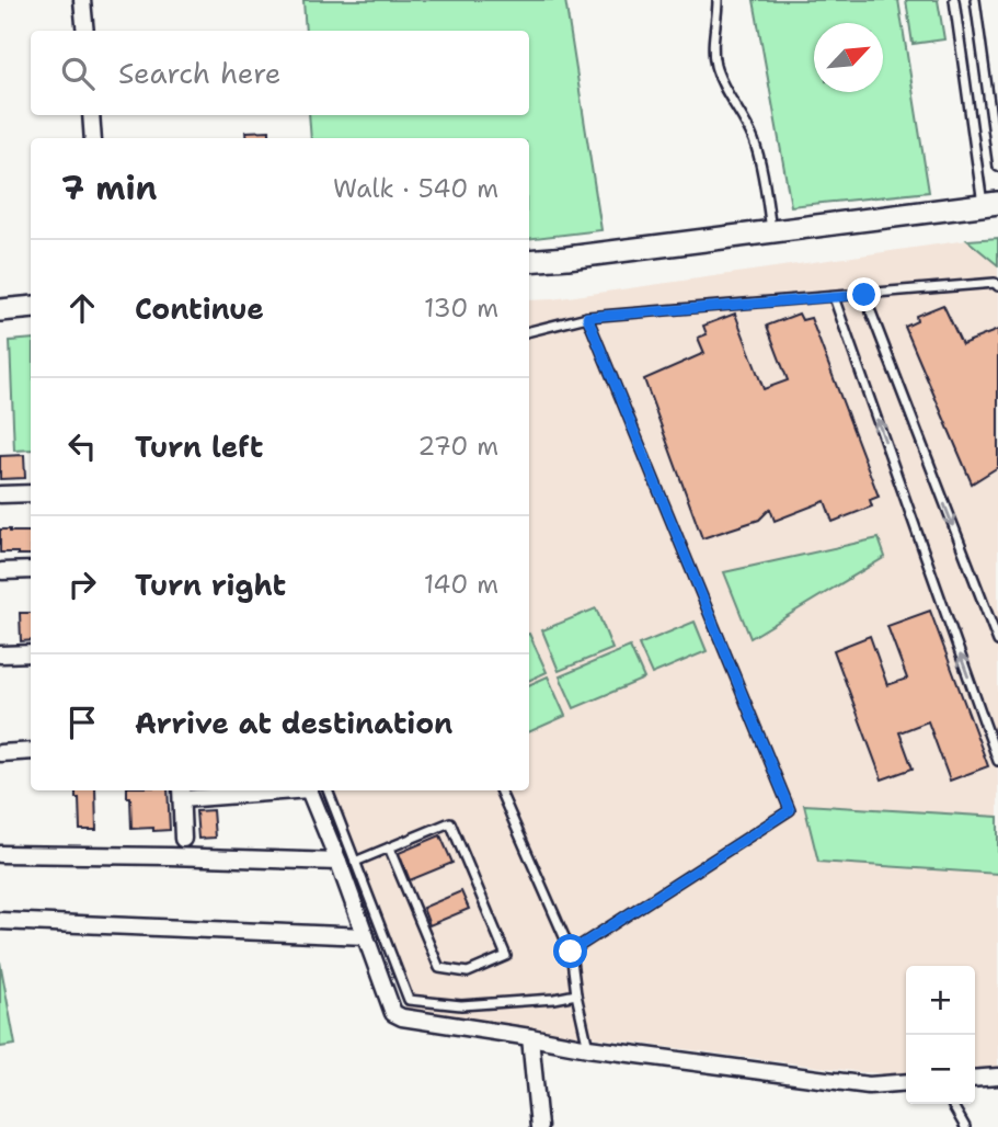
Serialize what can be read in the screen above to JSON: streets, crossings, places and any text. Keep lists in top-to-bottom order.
{
  "north": "top right",
  "page": {
    "search": "Search here",
    "heading": ["7 min", "Walk · 540 m"],
    "list": [
      ["Continue", "130 m"],
      ["Turn left", "270 m"],
      ["Turn right", "140 m"],
      "Arrive at destination"
    ],
    "map_buttons": ["+", "−"]
  }
}
